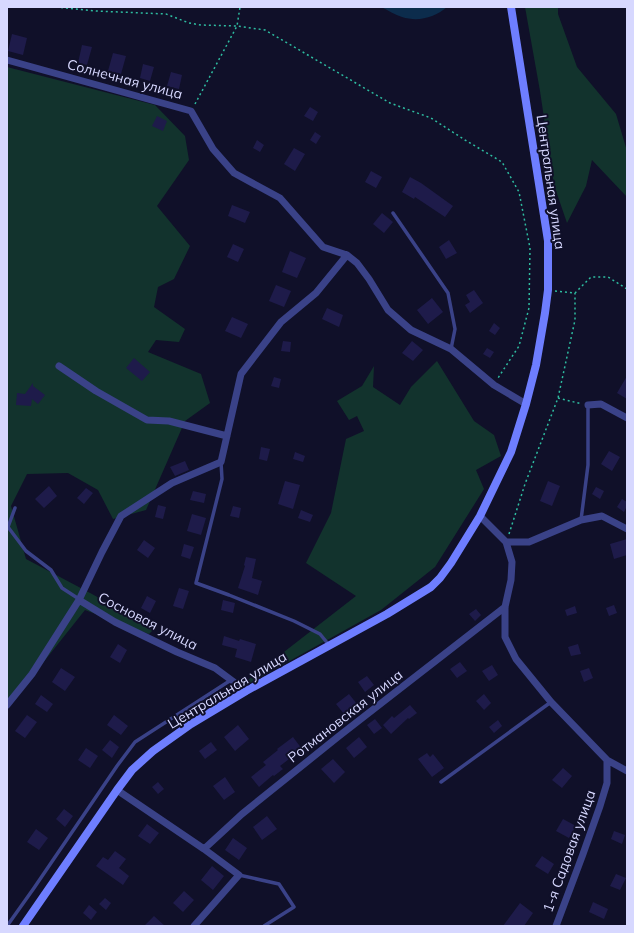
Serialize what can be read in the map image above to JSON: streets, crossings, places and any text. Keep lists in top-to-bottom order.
{
  "streets": {
    "street": [
      "Солнечная улица",
      "Центральная улица",
      "Сосновая улица",
      "Ротмановская улица",
      "1-я Садовая улица"
    ]
  },
  "crossings": [
    ["Солнечная улица", "Центральная улица"],
    ["Центральная улица", "Сосновая улица"]
  ]
}
